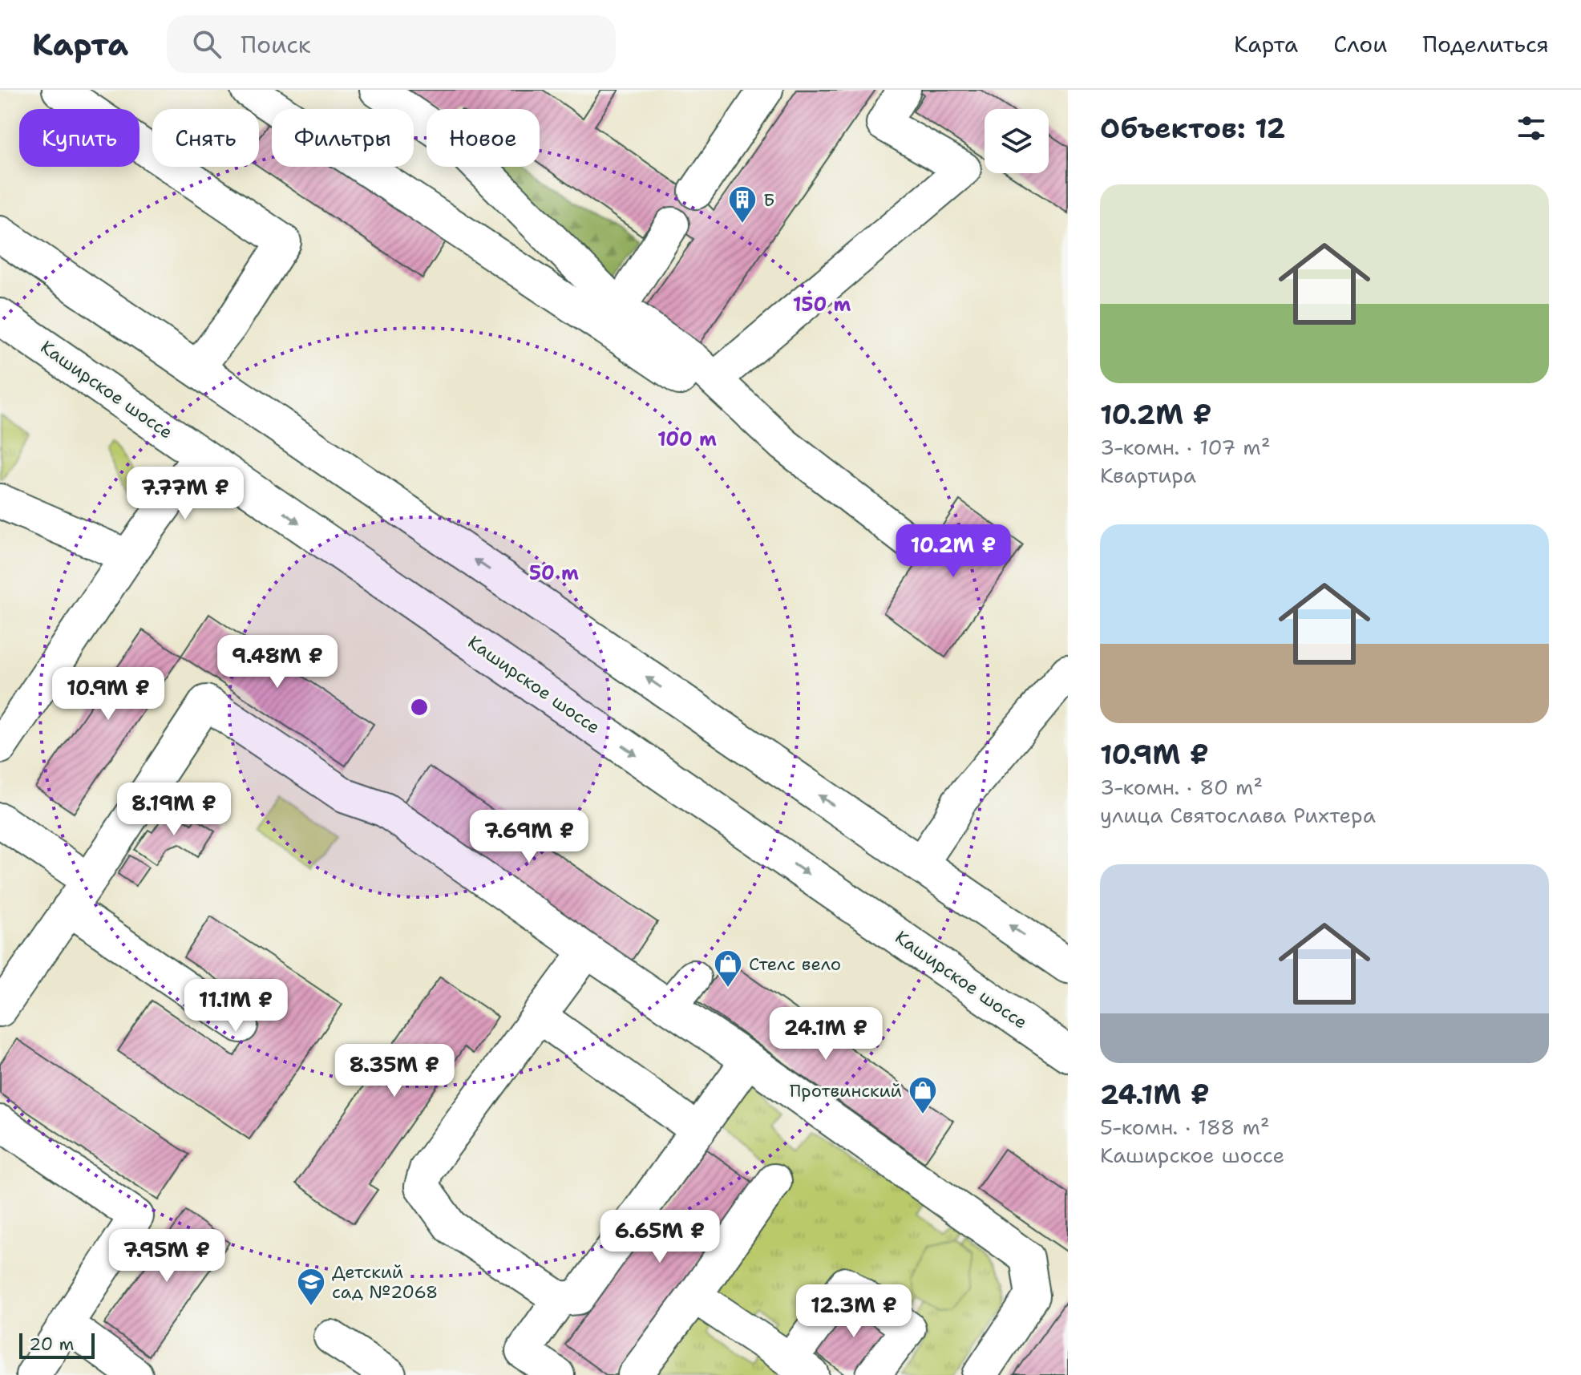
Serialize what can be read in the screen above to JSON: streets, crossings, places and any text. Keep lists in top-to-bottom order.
{
  "streets": {
    "main road": ["Каширское шоссе"]
  },
  "places": {
    "building": ["Б"],
    "shop": ["Стелс вело", "Протвинский"],
    "school or university": ["Детский сад №2068"]
  },
  "scale_bar": "20 m",
  "page": {
    "header": "Карта",
    "search": "Поиск",
    "nav": ["Карта", "Слои", "Поделиться"],
    "heading": "Объектов: 12",
    "chip": [
      "Купить",
      "Снять",
      "Фильтры",
      "Новое"
    ],
    "list": [
      {
        "name": "10.2M ₽",
        "note": "3-комн. · 107 m² · Квартира"
      },
      {
        "name": "10.9M ₽",
        "note": "3-комн. · 80 m² · улица Святослава Рихтера"
      },
      {
        "name": "24.1M ₽",
        "note": "5-комн. · 188 m² · Каширское шоссе"
      }
    ],
    "price": [
      "7.77M ₽",
      "10.2M ₽",
      "9.48M ₽",
      "10.9M ₽",
      "8.19M ₽",
      "7.69M ₽",
      "11.1M ₽",
      "24.1M ₽",
      "8.35M ₽",
      "6.65M ₽",
      "7.95M ₽",
      "12.3M ₽"
    ],
    "scale": "20 m"
  },
  "rings": ["150 m", "100 m", "50 m"]
}
